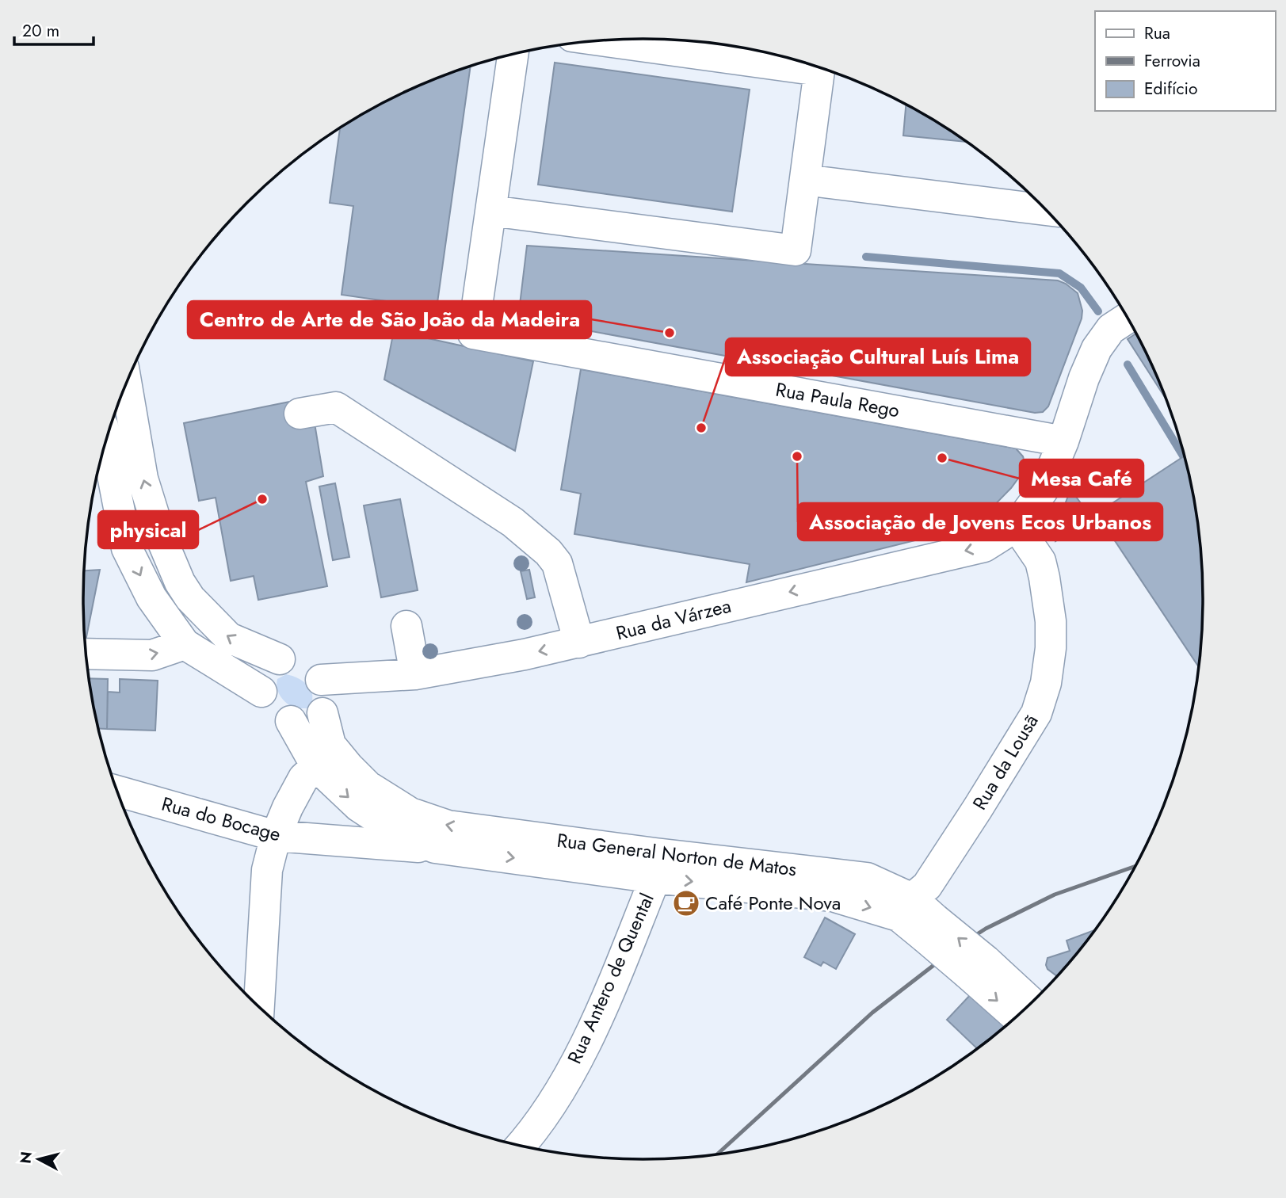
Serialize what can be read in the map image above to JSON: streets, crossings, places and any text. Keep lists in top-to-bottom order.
{
  "streets": {
    "street": [
      "Rua Paula Rego",
      "Rua da Várzea",
      "Rua da Lousã",
      "Rua do Bocage",
      "Rua General Norton de Matos",
      "Rua Antero de Quental"
    ]
  },
  "crossings": [
    ["Rua da Várzea", "Rua da Lousã"],
    ["Rua da Várzea", "Rua General Norton de Matos"],
    ["Rua da Lousã", "Rua General Norton de Matos"],
    ["Rua do Bocage", "Rua General Norton de Matos"],
    ["Rua General Norton de Matos", "Rua Antero de Quental"]
  ],
  "one_way": ["Rua da Várzea"],
  "places": {
    "other": [
      "Centro de Arte de São João da Madeira",
      "Associação Cultural Luís Lima",
      "Associação de Jovens Ecos Urbanos",
      "Mesa Café",
      "physical"
    ],
    "cafe": ["Café Ponte Nova"]
  },
  "legend": ["Rua", "Ferrovia", "Edifício"],
  "scale_bar": "20 m",
  "north": "left"
}
